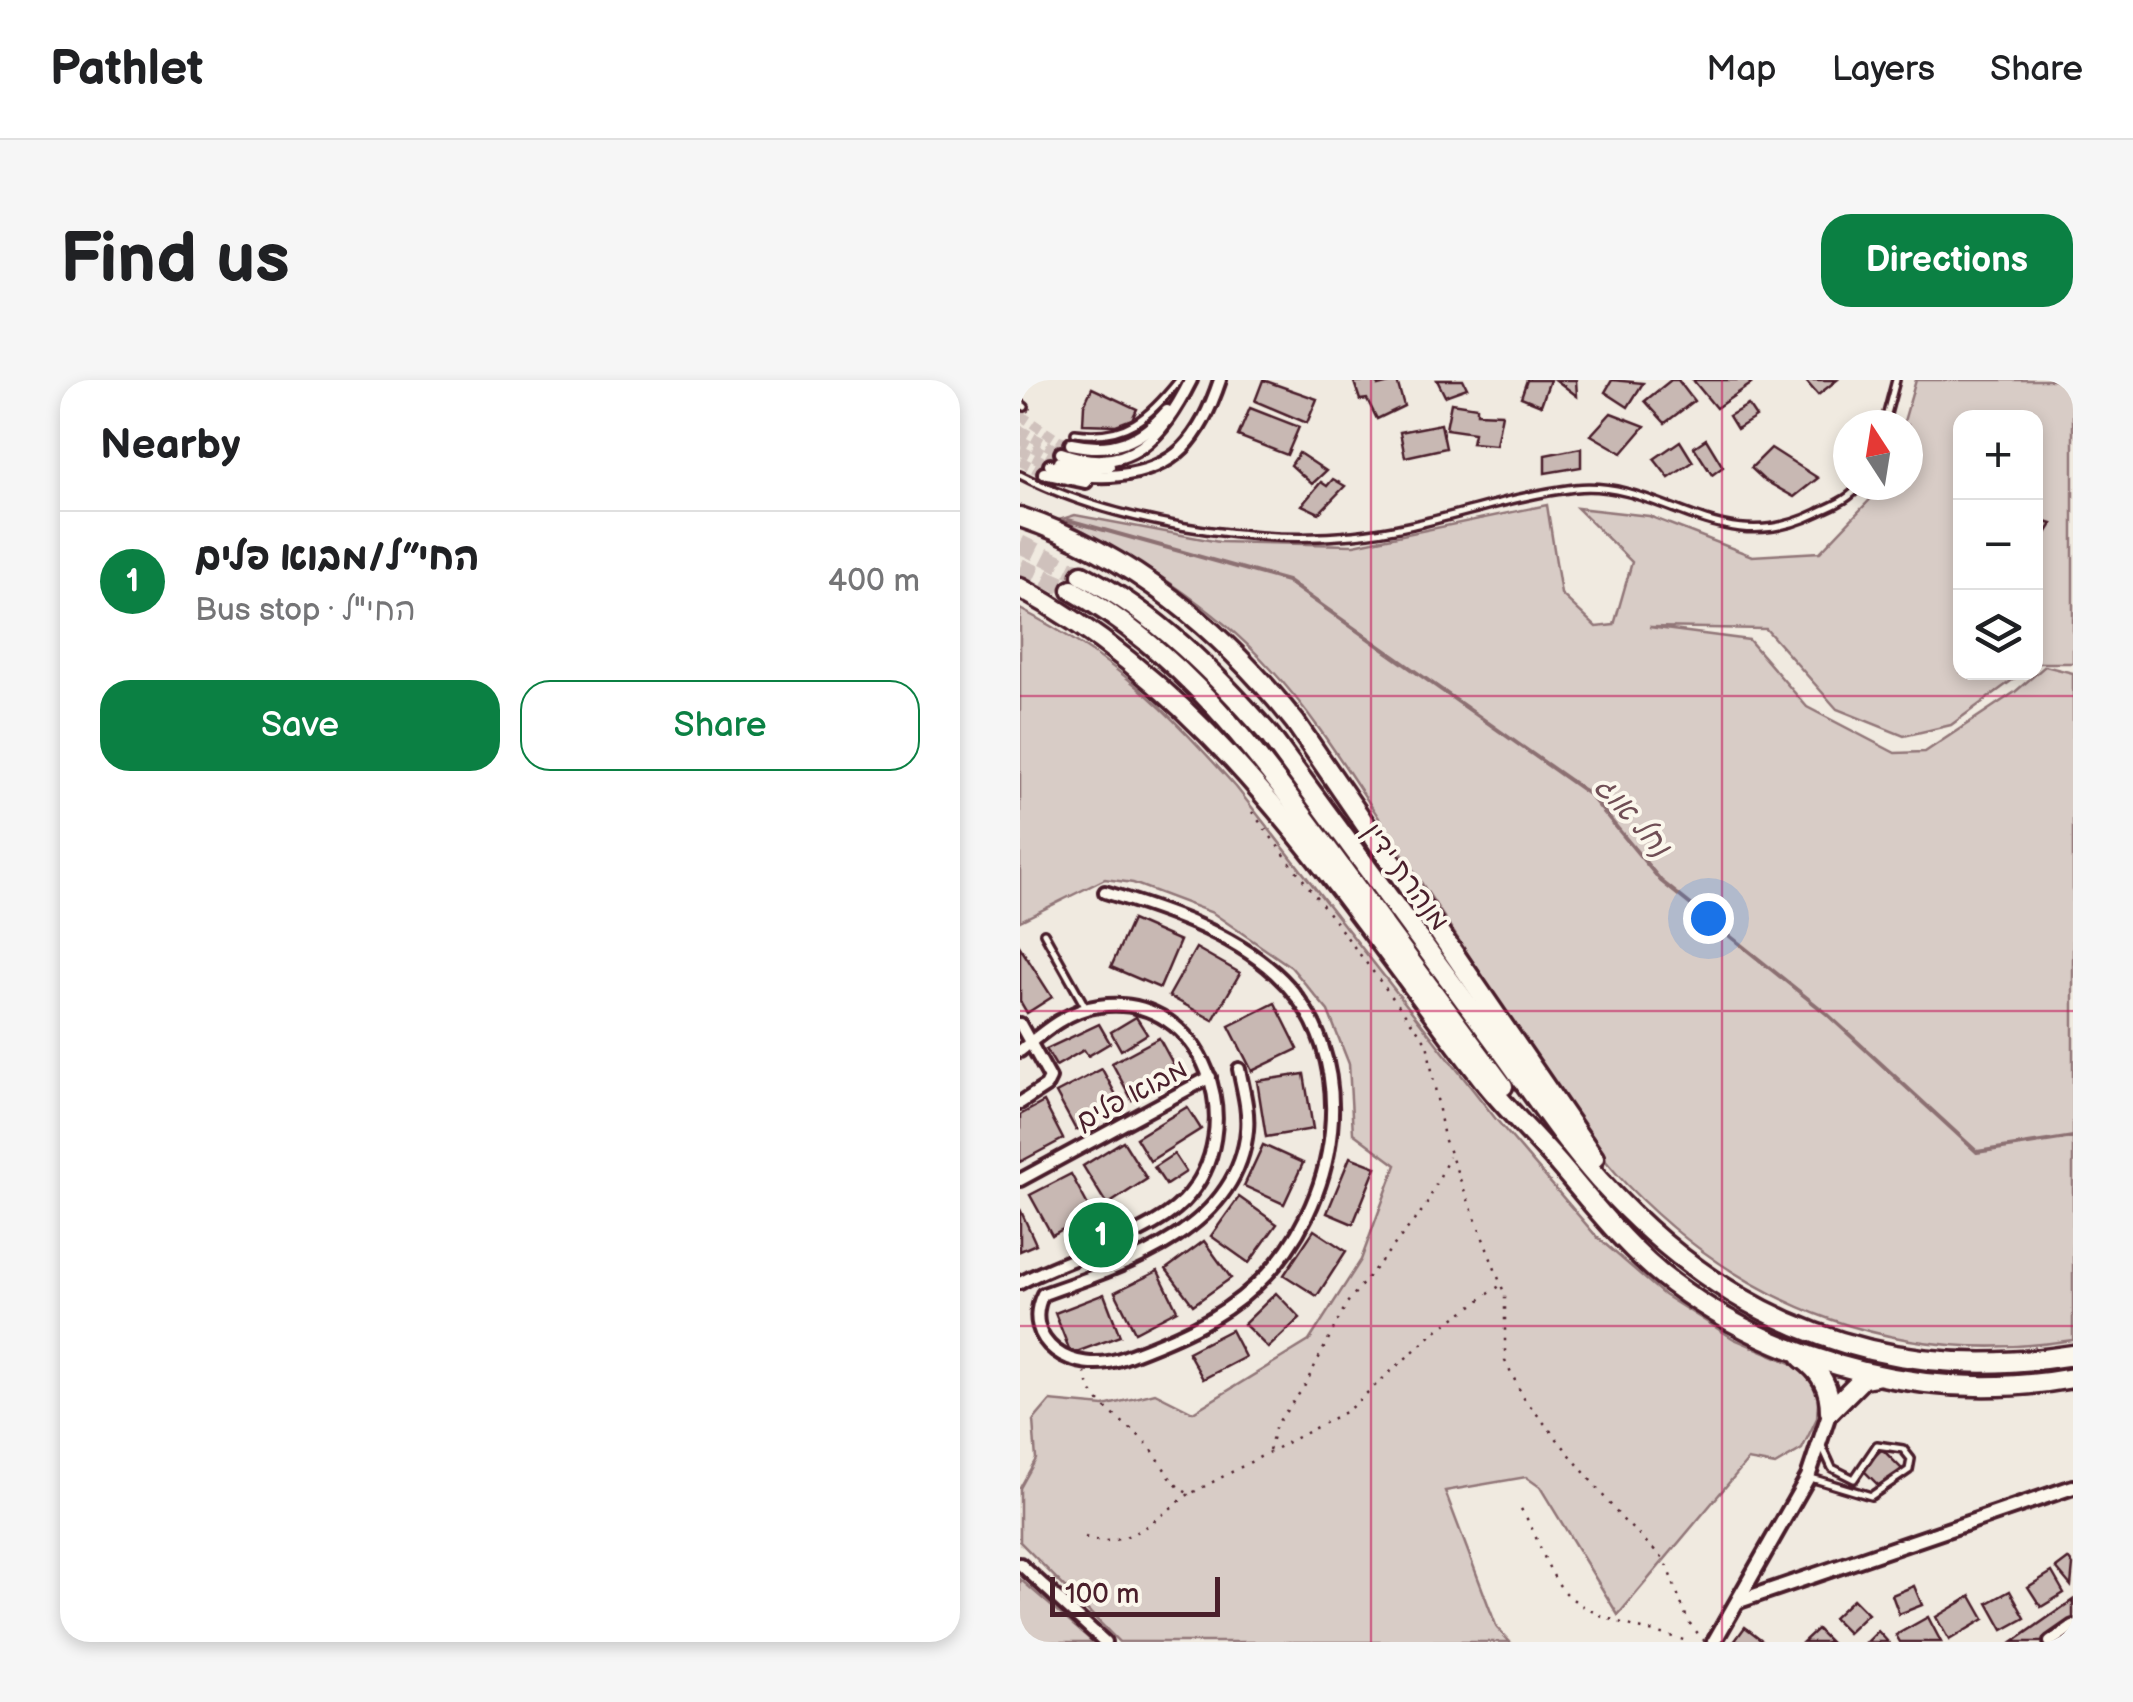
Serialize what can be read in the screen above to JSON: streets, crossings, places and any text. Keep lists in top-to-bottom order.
{
  "streets": {
    "highway": ["מנהרת ידין"],
    "street": ["מבוא פלים"]
  },
  "water": ["נחל אוג"],
  "scale_bar": "100 m",
  "north": "top",
  "page": {
    "header": "Pathlet",
    "nav": ["Map", "Layers", "Share"],
    "buttons": [
      "Directions",
      ["Save", "Share"]
    ],
    "title": "Find us",
    "heading": "Nearby",
    "map_buttons": ["+", "−"],
    "list": [
      {
        "mark": "1",
        "name": "החי״ל/מבוא פלים",
        "note": "Bus stop · החי\"ל",
        "value": "400 m"
      }
    ],
    "pins": "1",
    "scale": "100 m"
  }
}
